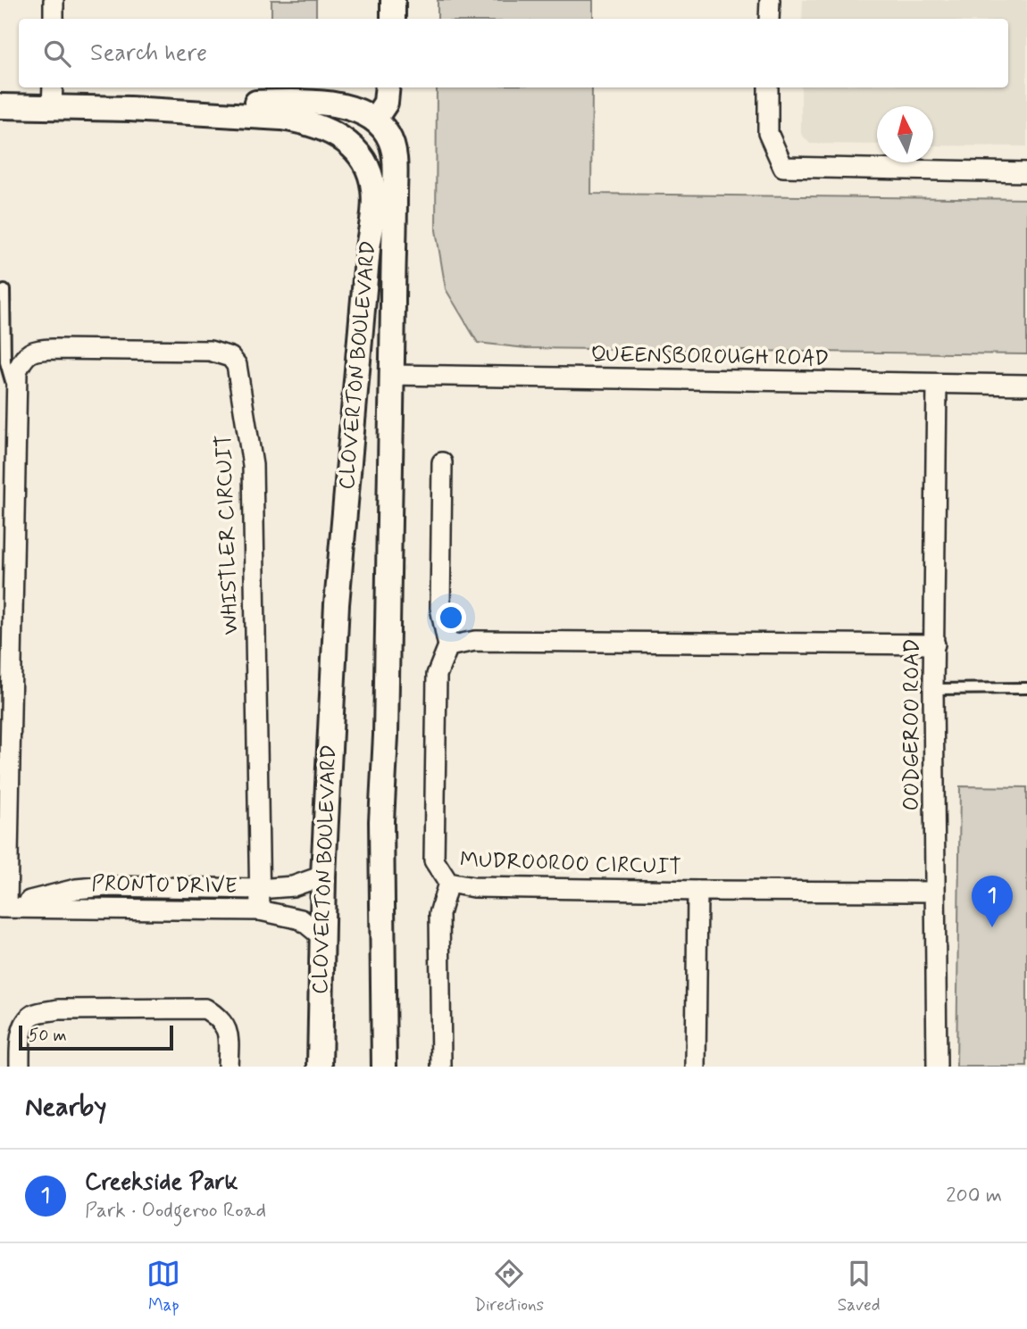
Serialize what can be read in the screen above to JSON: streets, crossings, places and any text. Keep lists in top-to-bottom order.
{
  "streets": {
    "street": [
      "QUEENSBOROUGH ROAD",
      "CLOVERTON BOULEVARD",
      "WHISTLER CIRCUIT",
      "OODGEROO ROAD",
      "MUDROOROO CIRCUIT",
      "PRONTO DRIVE"
    ]
  },
  "crossings": [
    ["QUEENSBOROUGH ROAD", "CLOVERTON BOULEVARD"],
    ["QUEENSBOROUGH ROAD", "OODGEROO ROAD"],
    ["CLOVERTON BOULEVARD", "PRONTO DRIVE"],
    ["WHISTLER CIRCUIT", "PRONTO DRIVE"],
    ["OODGEROO ROAD", "MUDROOROO CIRCUIT"]
  ],
  "scale_bar": "50 m",
  "north": "top",
  "page": {
    "search": "Search here",
    "pins": "1",
    "scale": "50 m",
    "heading": "Nearby",
    "list": [
      {
        "mark": "1",
        "name": "Creekside Park",
        "note": "Park · Oodgeroo Road",
        "value": "200 m"
      }
    ],
    "nav": ["Map", "Directions", "Saved"]
  }
}
